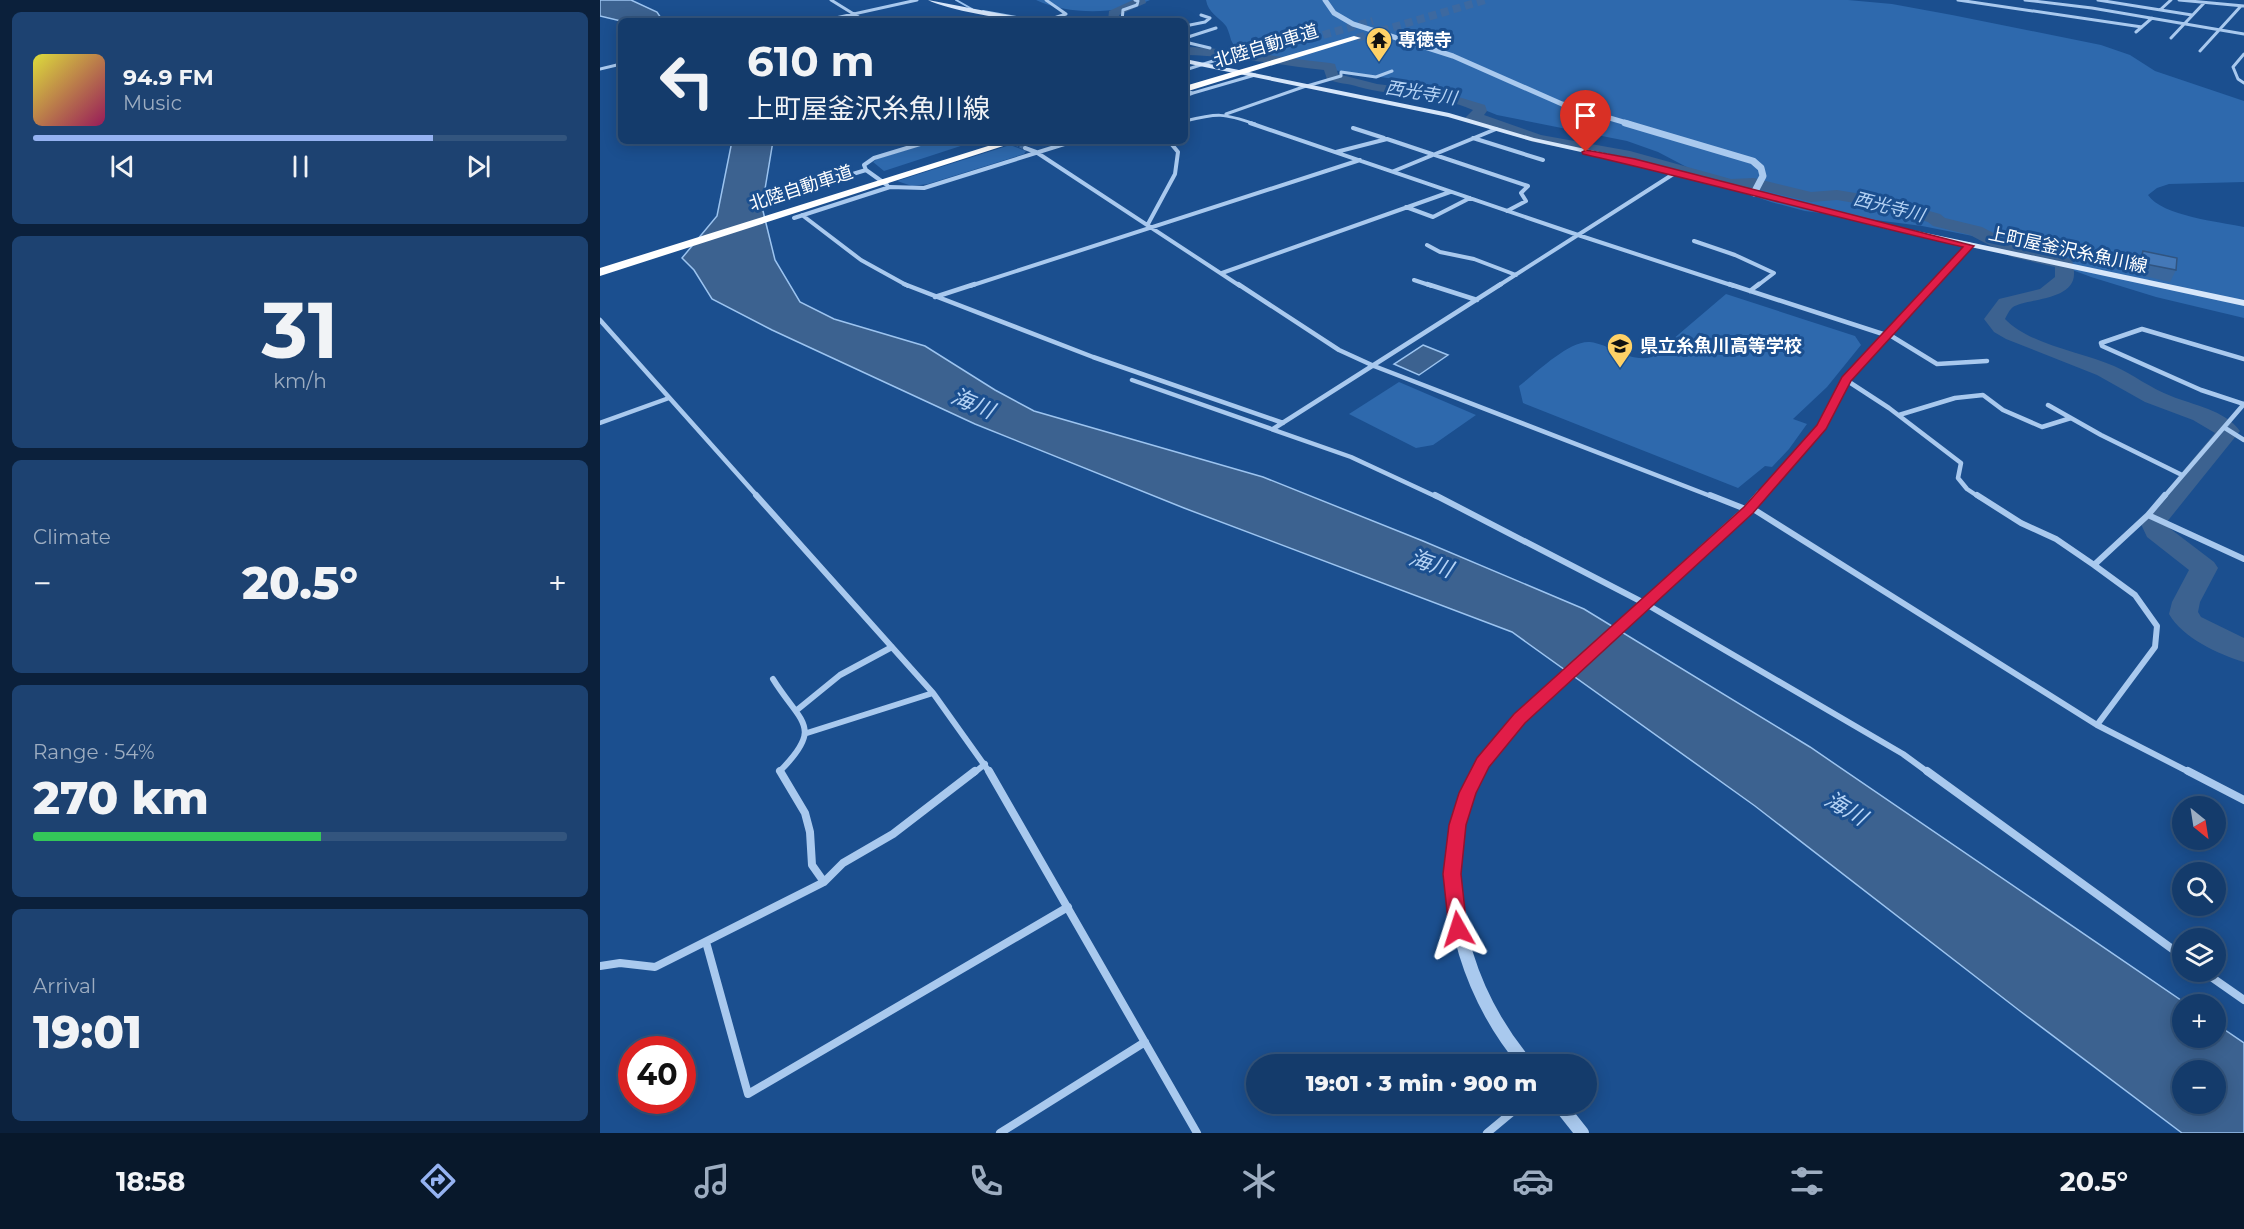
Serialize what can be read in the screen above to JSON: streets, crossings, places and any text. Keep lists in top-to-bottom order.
{
  "streets": {
    "highway": ["北陸自動車道"],
    "main road": ["上町屋釜沢糸魚川線"]
  },
  "water": ["西光寺川", "海川"],
  "places": {
    "temple": ["専徳寺"],
    "school or university": ["県立糸魚川高等学校"]
  },
  "north": "bottom right",
  "page": {
    "turn": ["610 m", "上町屋釜沢糸魚川線"],
    "song": ["94.9 FM", "Music"],
    "tile": [
      ["31", "km/h"],
      "Climate",
      ["Range · 54%", "270 km"],
      ["Arrival", "19:01"]
    ],
    "heat": ["−", "20.5°", "+"],
    "map_buttons": ["+", "−"],
    "limit": "40",
    "trip": "19:01 · 3 min · 900 m",
    "tabs": ["18:58", "20.5°"]
  }
}
